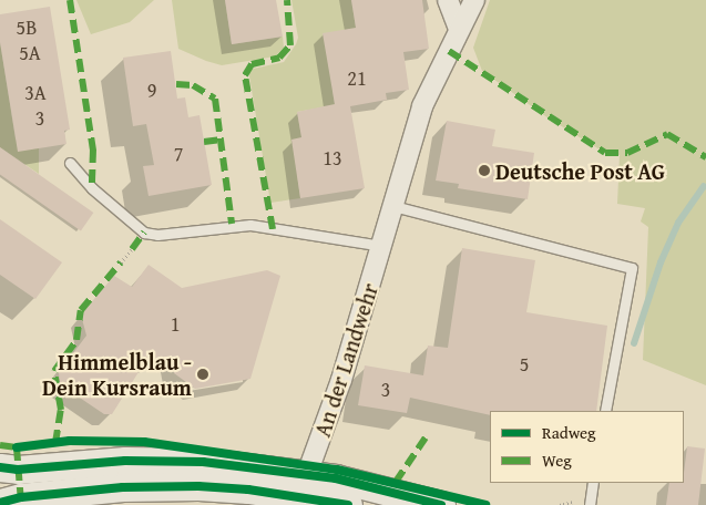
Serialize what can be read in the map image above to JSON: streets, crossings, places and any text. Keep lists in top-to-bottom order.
{
  "streets": {
    "street": ["An der Landwehr"]
  },
  "places": ["Deutsche Post AG", "Himmelblau - Dein Kursraum"],
  "house_numbers": [
    "5B",
    "5A",
    "21",
    "9",
    "3A",
    "3",
    "7",
    "13",
    "1",
    "5",
    "3"
  ],
  "legend": ["Radweg", "Weg"]
}
